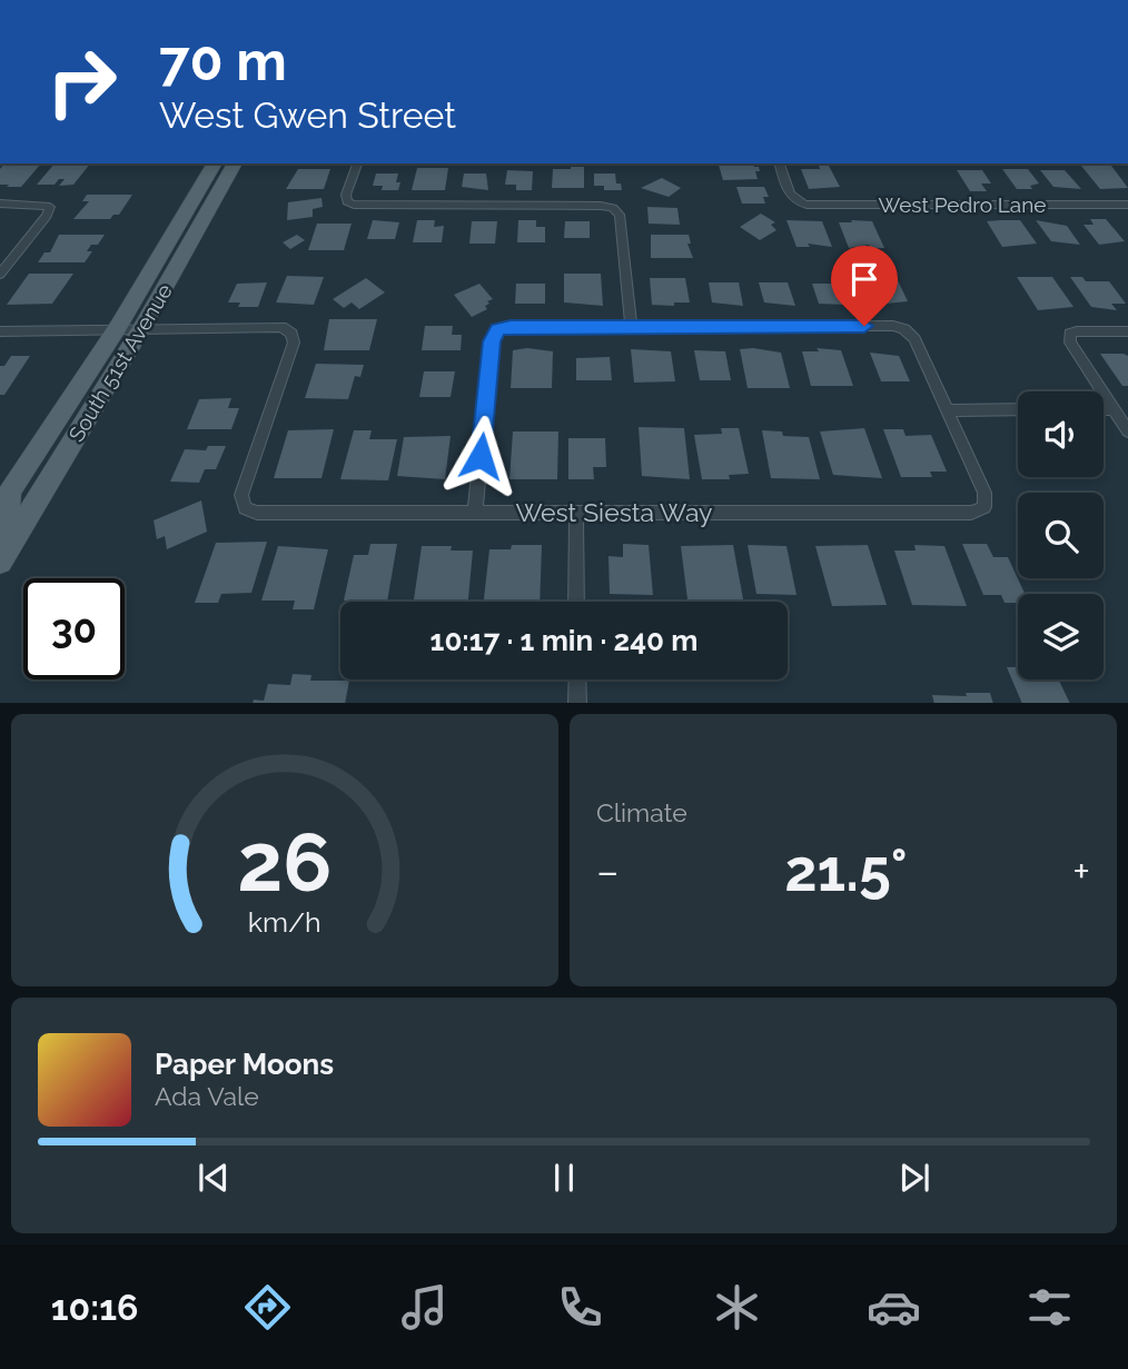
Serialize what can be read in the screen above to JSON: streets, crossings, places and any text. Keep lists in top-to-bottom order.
{
  "streets": {
    "main road": ["South 51st Avenue"],
    "street": ["West Pedro Lane", "West Siesta Way"]
  },
  "crossings": [
    ["South 51st Avenue", "West Siesta Way"]
  ],
  "page": {
    "turn": ["70 m", "West Gwen Street"],
    "limit": "30",
    "trip": "10:17 · 1 min · 240 m",
    "tile": "Climate",
    "heat": ["−", "21.5°", "+"],
    "song": ["Paper Moons", "Ada Vale"],
    "tabs": "10:16",
    "gauge": ["26", "km/h"]
  }
}
